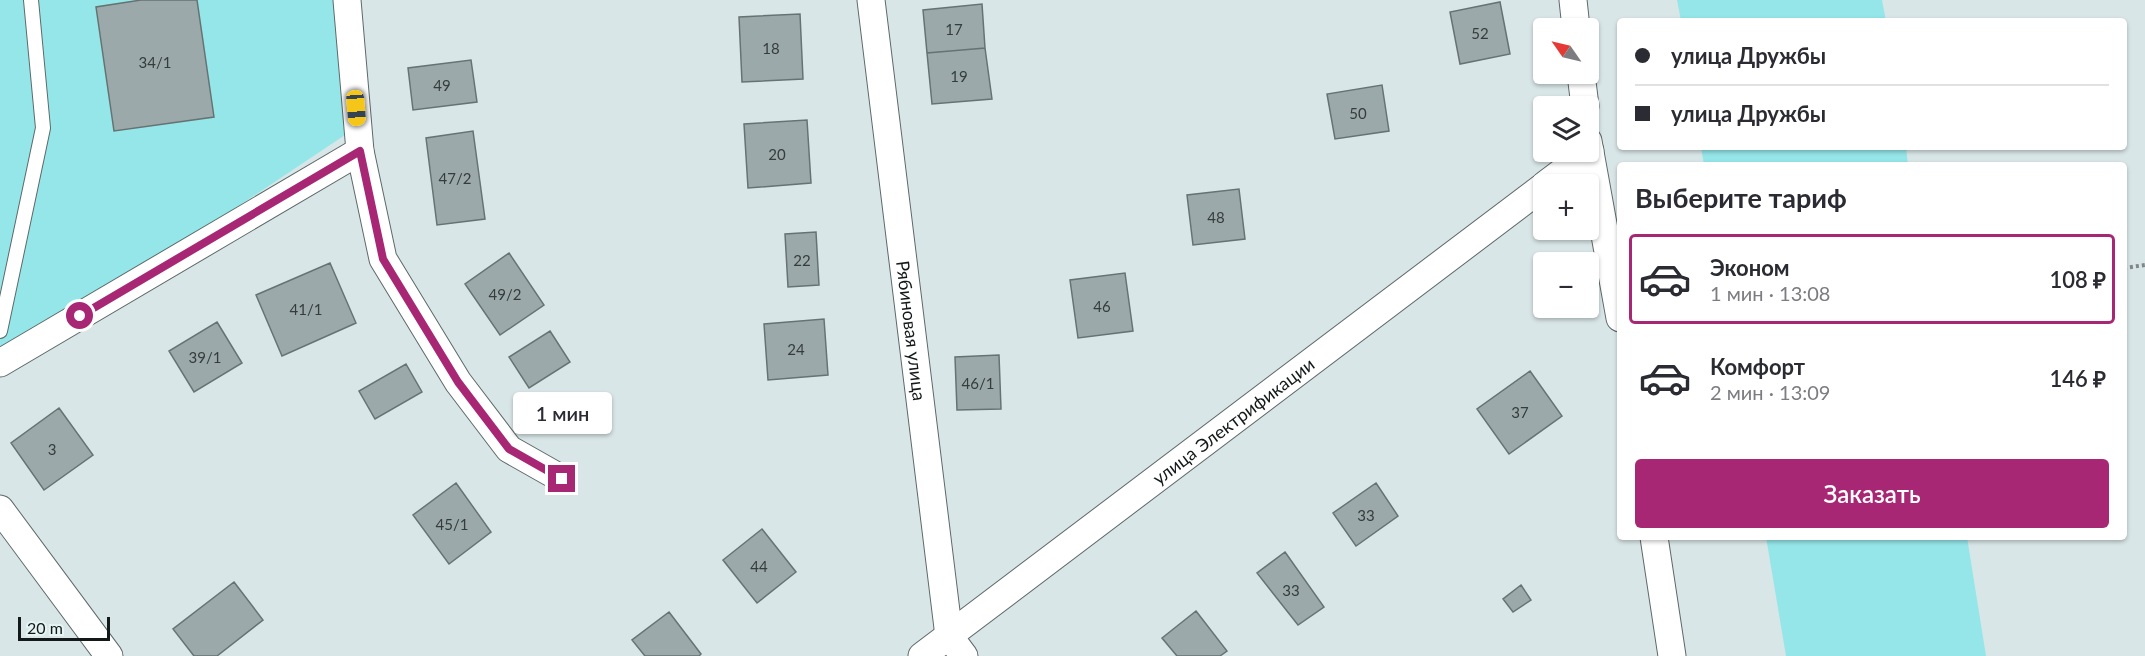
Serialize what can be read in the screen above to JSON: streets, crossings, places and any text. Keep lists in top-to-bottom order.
{
  "streets": {
    "street": ["Рябиновая улица", "улица Электрификации"]
  },
  "crossings": [
    ["Рябиновая улица", "улица Электрификации"]
  ],
  "house_numbers": [
    "17",
    "52",
    "18",
    "34/1",
    "19",
    "49",
    "50",
    "20",
    "47/2",
    "48",
    "22",
    "49/2",
    "46",
    "41/1",
    "24",
    "39/1",
    "46/1",
    "37",
    "3",
    "33",
    "45/1",
    "44",
    "33"
  ],
  "scale_bar": "20 m",
  "north": "top left",
  "page": {
    "map_buttons": ["+", "−"],
    "banner": ["улица Дружбы", "улица Дружбы"],
    "heading": "Выберите тариф",
    "list": [
      {
        "name": "Эконом",
        "note": "1 мин · 13:08",
        "value": "108 ₽"
      },
      {
        "name": "Комфорт",
        "note": "2 мин · 13:09",
        "value": "146 ₽"
      }
    ],
    "bubble": "1 мин",
    "buttons": "Заказать",
    "scale": "20 m"
  }
}
